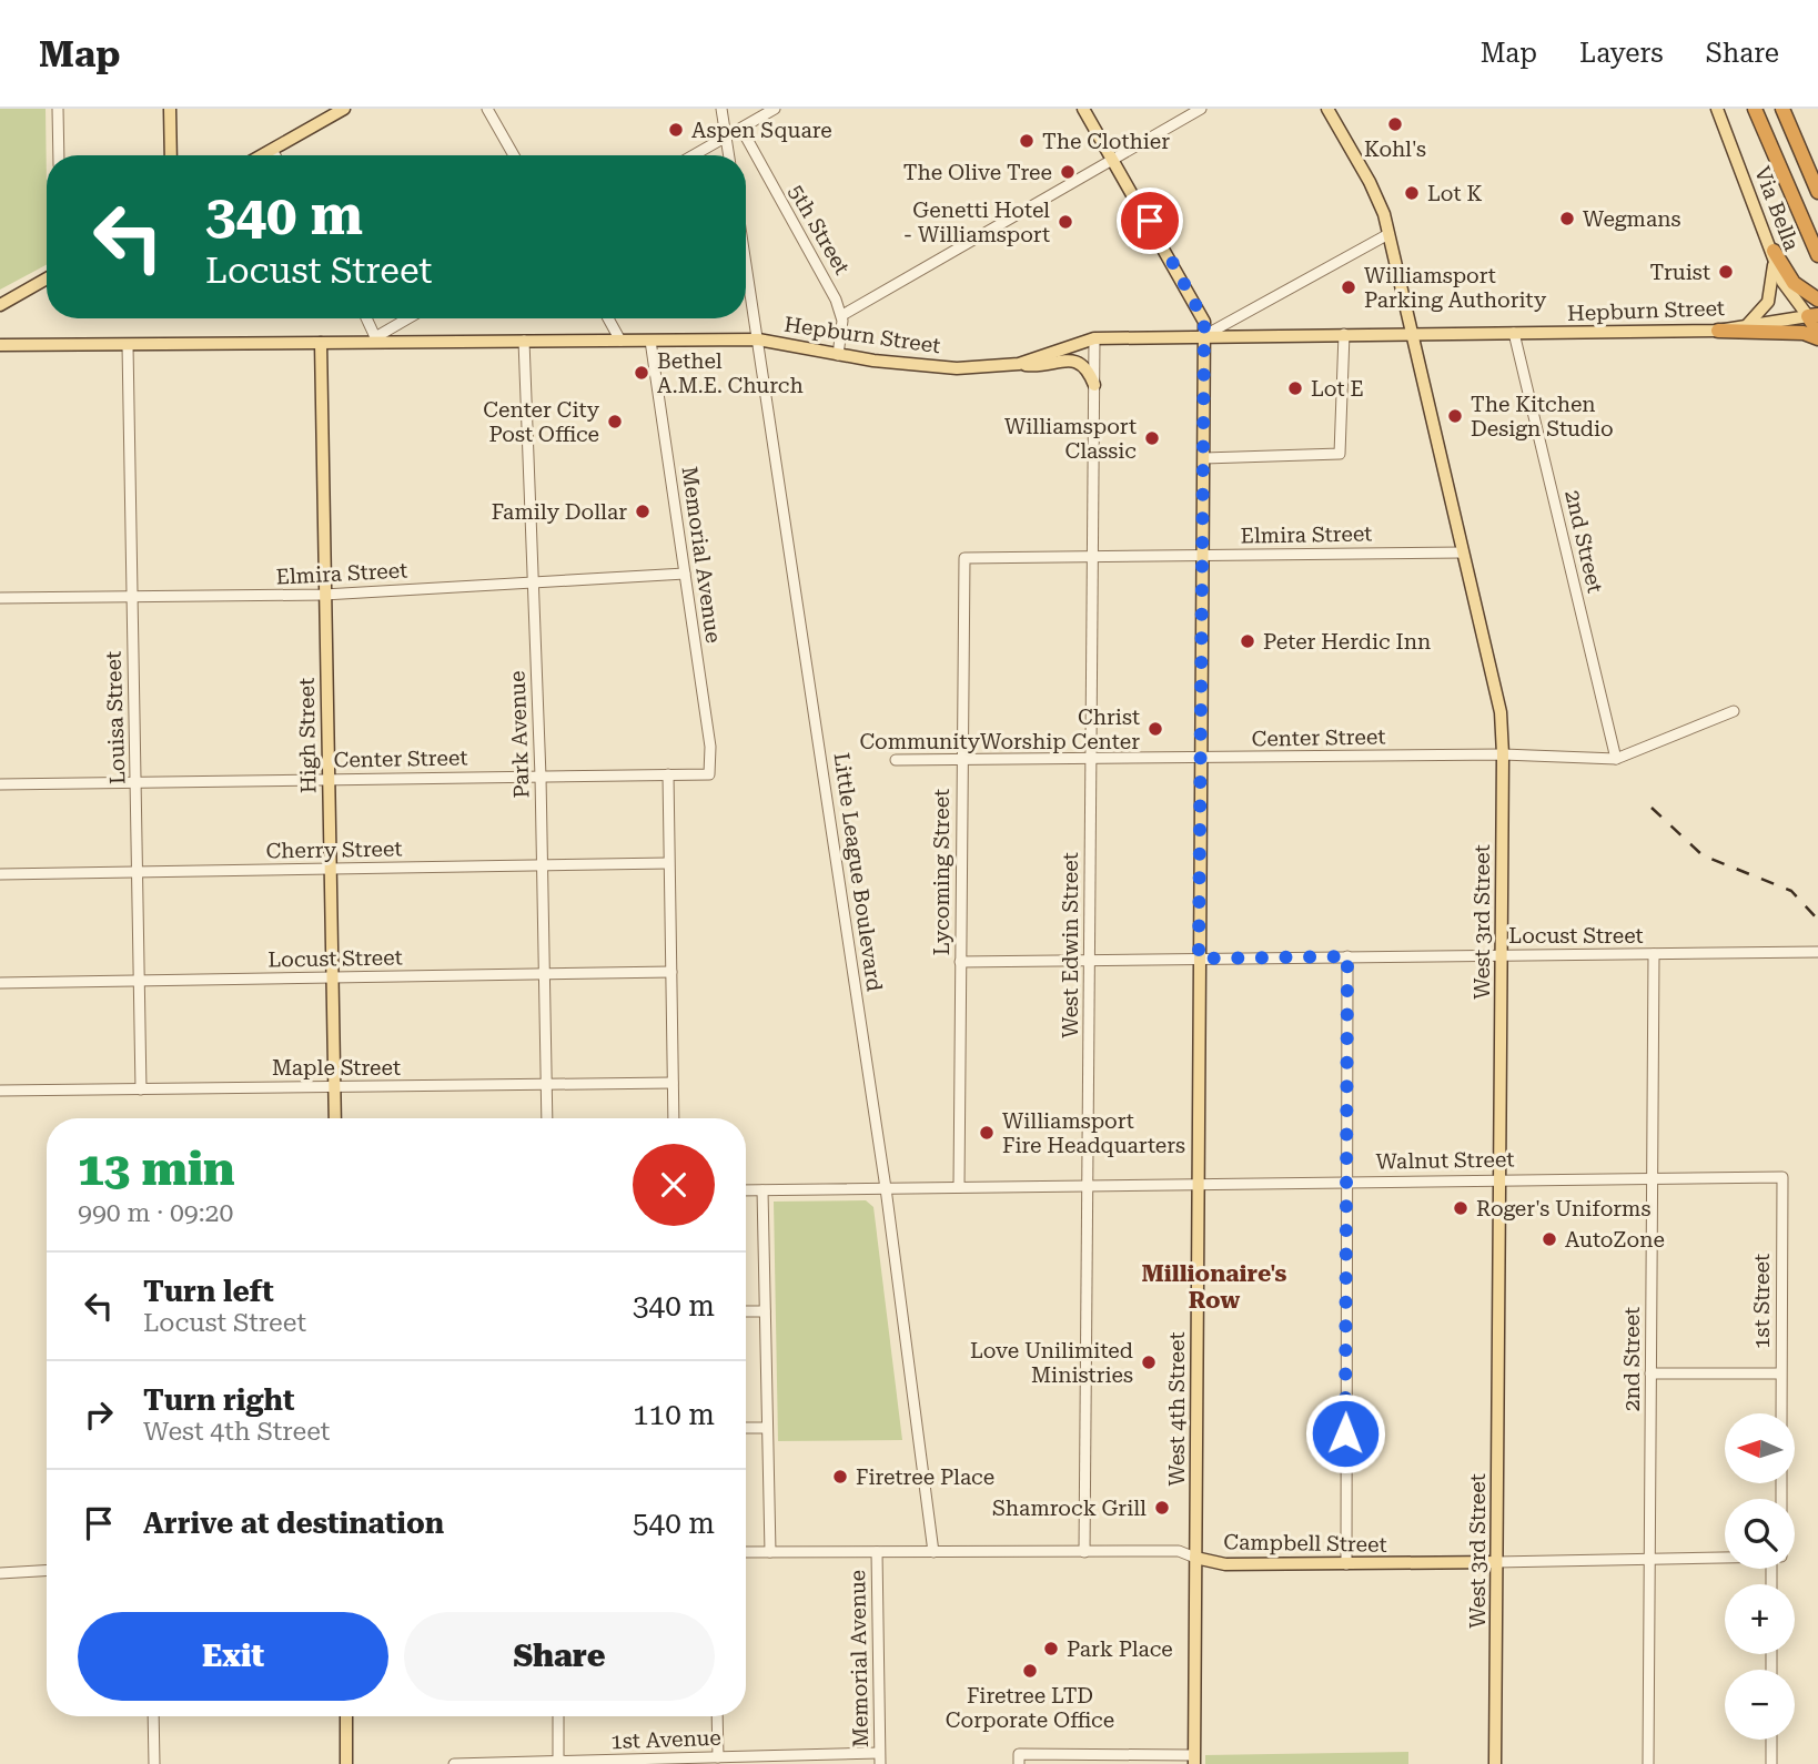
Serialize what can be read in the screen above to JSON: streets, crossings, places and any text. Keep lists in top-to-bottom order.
{
  "streets": {
    "main road": [
      "Via Bella",
      "Hepburn Street",
      "High Street",
      "West 3rd Street",
      "West 4th Street",
      "Campbell Street"
    ],
    "street": [
      "5th Street",
      "Elmira Street",
      "2nd Street",
      "Memorial Avenue",
      "Louisa Street",
      "Park Avenue",
      "Center Street",
      "Cherry Street",
      "Little League Boulevard",
      "Lycoming Street",
      "Locust Street",
      "West Edwin Street",
      "Maple Street",
      "Walnut Street",
      "1st Street",
      "1st Avenue"
    ]
  },
  "crossings": [
    ["Via Bella", "Hepburn Street"],
    ["Hepburn Street", "2nd Street"],
    ["Hepburn Street", "Memorial Avenue"],
    ["Hepburn Street", "Louisa Street"],
    ["Hepburn Street", "Park Avenue"],
    ["Hepburn Street", "High Street"],
    ["Hepburn Street", "Little League Boulevard"],
    ["Hepburn Street", "West 3rd Street"],
    ["Hepburn Street", "West Edwin Street"],
    ["Hepburn Street", "West 4th Street"],
    ["Elmira Street", "Memorial Avenue"],
    ["Elmira Street", "Louisa Street"],
    ["Elmira Street", "Park Avenue"],
    ["Elmira Street", "High Street"],
    ["Elmira Street", "Lycoming Street"],
    ["Elmira Street", "West 3rd Street"],
    ["Elmira Street", "West Edwin Street"],
    ["Elmira Street", "West 4th Street"],
    ["2nd Street", "Center Street"],
    ["2nd Street", "Locust Street"],
    ["2nd Street", "Walnut Street"],
    ["2nd Street", "Campbell Street"],
    ["Memorial Avenue", "Center Street"],
    ["Memorial Avenue", "Campbell Street"],
    ["Memorial Avenue", "1st Avenue"],
    ["Louisa Street", "Center Street"],
    ["Louisa Street", "Cherry Street"],
    ["Louisa Street", "Locust Street"],
    ["Louisa Street", "Maple Street"],
    ["Park Avenue", "Center Street"],
    ["Park Avenue", "Cherry Street"],
    ["Park Avenue", "Locust Street"],
    ["Park Avenue", "Maple Street"],
    ["High Street", "Center Street"],
    ["High Street", "Cherry Street"],
    ["High Street", "Locust Street"],
    ["High Street", "Maple Street"],
    ["Center Street", "Lycoming Street"],
    ["Center Street", "West 3rd Street"],
    ["Center Street", "West Edwin Street"],
    ["Center Street", "West 4th Street"],
    ["Little League Boulevard", "Walnut Street"],
    ["Little League Boulevard", "Campbell Street"],
    ["Lycoming Street", "Locust Street"],
    ["Lycoming Street", "Walnut Street"],
    ["West 3rd Street", "Locust Street"],
    ["West 3rd Street", "Walnut Street"],
    ["West 3rd Street", "Campbell Street"],
    ["Locust Street", "West Edwin Street"],
    ["Locust Street", "West 4th Street"],
    ["West Edwin Street", "Walnut Street"],
    ["West Edwin Street", "Campbell Street"],
    ["Walnut Street", "1st Street"],
    ["Walnut Street", "West 4th Street"],
    ["West 4th Street", "Campbell Street"]
  ],
  "districts": ["Millionaire's Row"],
  "places": [
    "Kohl's",
    "Aspen Square",
    "The Clothier",
    "The Olive Tree",
    "Lot K",
    "Wegmans",
    "Genetti Hotel - Williamsport",
    "Truist",
    "Williamsport Parking Authority",
    "Bethel A.M.E. Church",
    "Lot E",
    "The Kitchen Design Studio",
    "Center City Post Office",
    "Williamsport Classic",
    "Family Dollar",
    "Peter Herdic Inn",
    "Christ CommunityWorship Center",
    "Williamsport Fire Headquarters",
    "Roger's Uniforms",
    "AutoZone",
    "Love Unilimited Ministries",
    "Firetree Place",
    "Shamrock Grill",
    "Park Place",
    "Firetree LTD Corporate Office"
  ],
  "north": "left",
  "page": {
    "header": "Map",
    "nav": ["Map", "Layers", "Share"],
    "turn": ["340 m", "Locust Street"],
    "heading": ["13 min", "990 m · 09:20"],
    "list": [
      {
        "name": "Turn left",
        "note": "Locust Street",
        "value": "340 m"
      },
      {
        "name": "Turn right",
        "note": "West 4th Street",
        "value": "110 m"
      },
      {
        "name": "Arrive at destination",
        "value": "540 m"
      }
    ],
    "map_buttons": ["+", "−"],
    "buttons": ["Exit", "Share"]
  }
}
